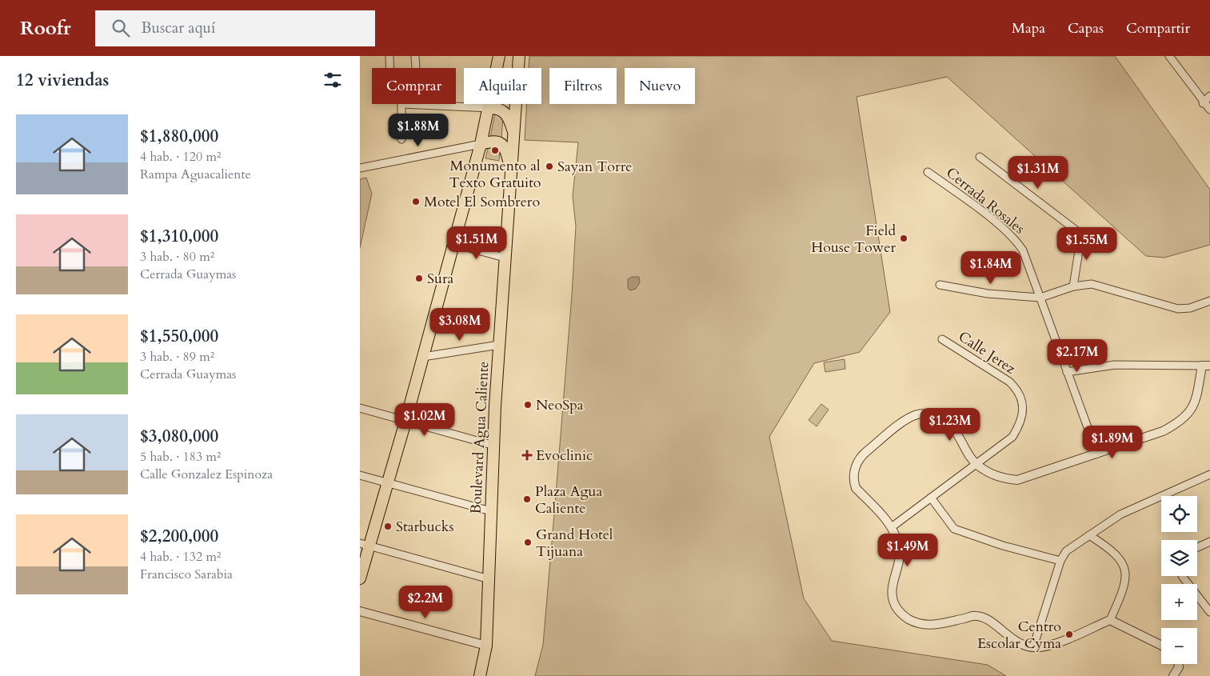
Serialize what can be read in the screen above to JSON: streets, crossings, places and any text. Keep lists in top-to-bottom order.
{
  "streets": {
    "main road": ["Boulevard Agua Caliente"],
    "street": ["Cerrada Rosales", "Calle Jerez"]
  },
  "places": {
    "other": [
      "Monumento al Texto Gratuito",
      "Sayan Torre",
      "Motel El Sombrero",
      "Field House Tower",
      "Sura",
      "NeoSpa",
      "Plaza Agua Caliente",
      "Starbucks",
      "Grand Hotel Tijuana",
      "Centro Escolar Cyma"
    ],
    "health": ["Evoclinic"]
  },
  "page": {
    "header": "Roofr",
    "search": "Buscar aquí",
    "nav": ["Mapa", "Capas", "Compartir"],
    "heading": "12 viviendas",
    "chip": [
      "Comprar",
      "Alquilar",
      "Filtros",
      "Nuevo"
    ],
    "list": [
      {
        "name": "$1,880,000",
        "note": "4 hab. · 120 m² · Rampa Aguacaliente"
      },
      {
        "name": "$1,310,000",
        "note": "3 hab. · 80 m² · Cerrada Guaymas"
      },
      {
        "name": "$1,550,000",
        "note": "3 hab. · 89 m² · Cerrada Guaymas"
      },
      {
        "name": "$3,080,000",
        "note": "5 hab. · 183 m² · Calle Gonzalez Espinoza"
      },
      {
        "name": "$2,200,000",
        "note": "4 hab. · 132 m² · Francisco Sarabia"
      }
    ],
    "price": [
      "$1.88M",
      "$1.31M",
      "$1.51M",
      "$1.55M",
      "$1.84M",
      "$3.08M",
      "$2.17M",
      "$1.02M",
      "$1.23M",
      "$1.89M",
      "$1.49M",
      "$2.2M"
    ],
    "map_buttons": ["+", "−"]
  }
}
